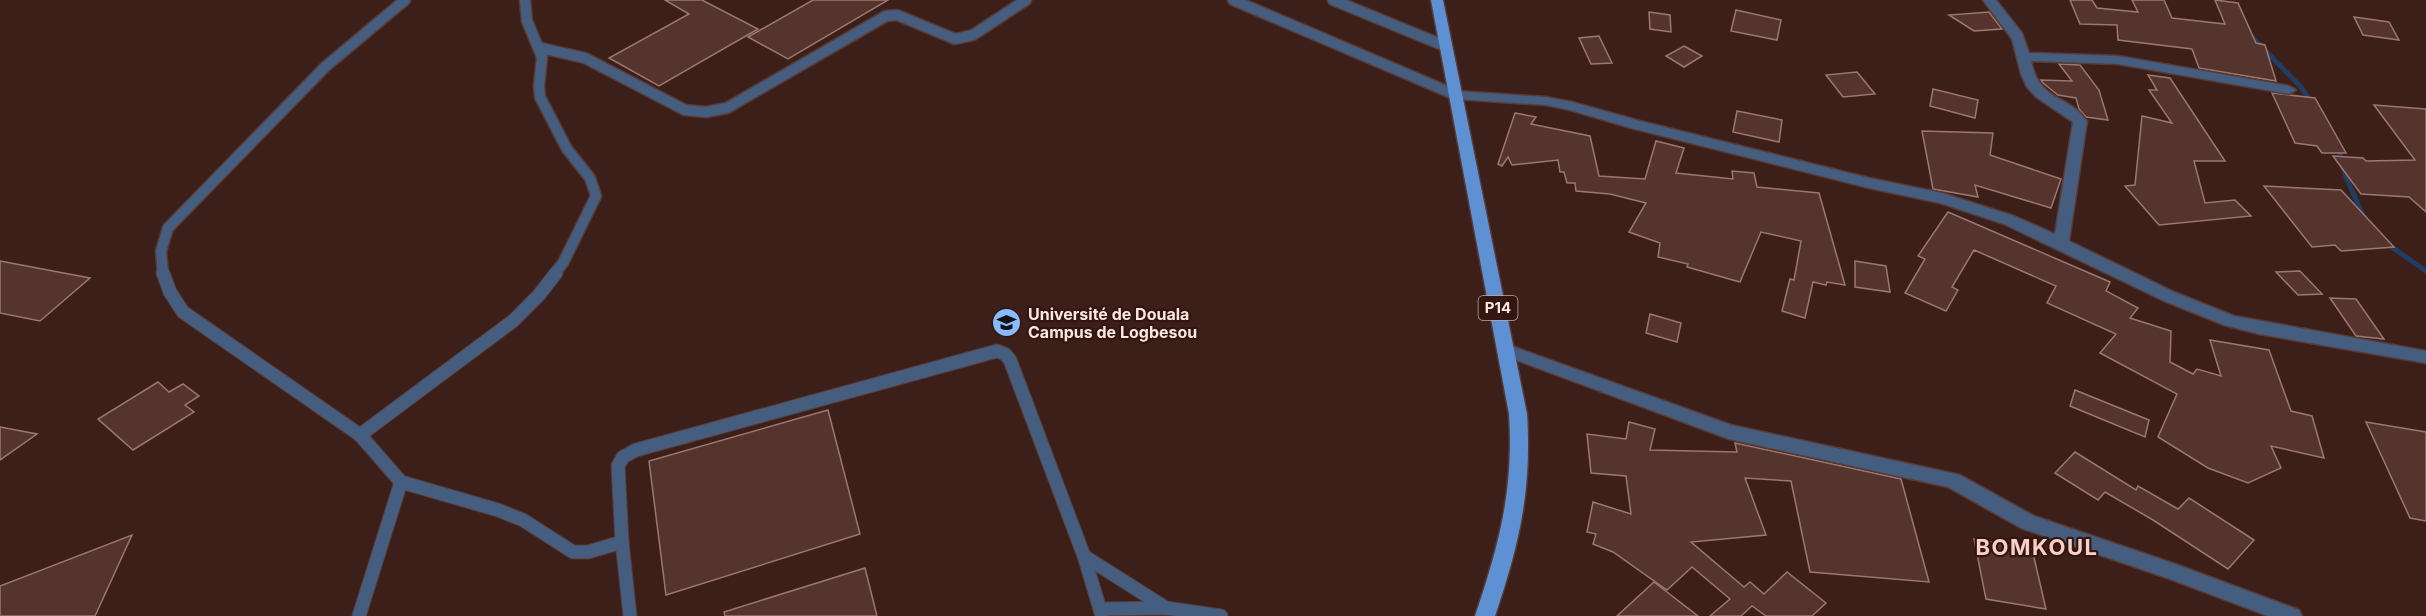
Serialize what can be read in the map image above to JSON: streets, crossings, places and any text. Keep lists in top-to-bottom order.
{
  "streets": {
    "main road": ["P14"]
  },
  "districts": ["BOMKOUL"],
  "places": {
    "school or university": ["Université de Douala Campus de Logbesou"]
  }
}
